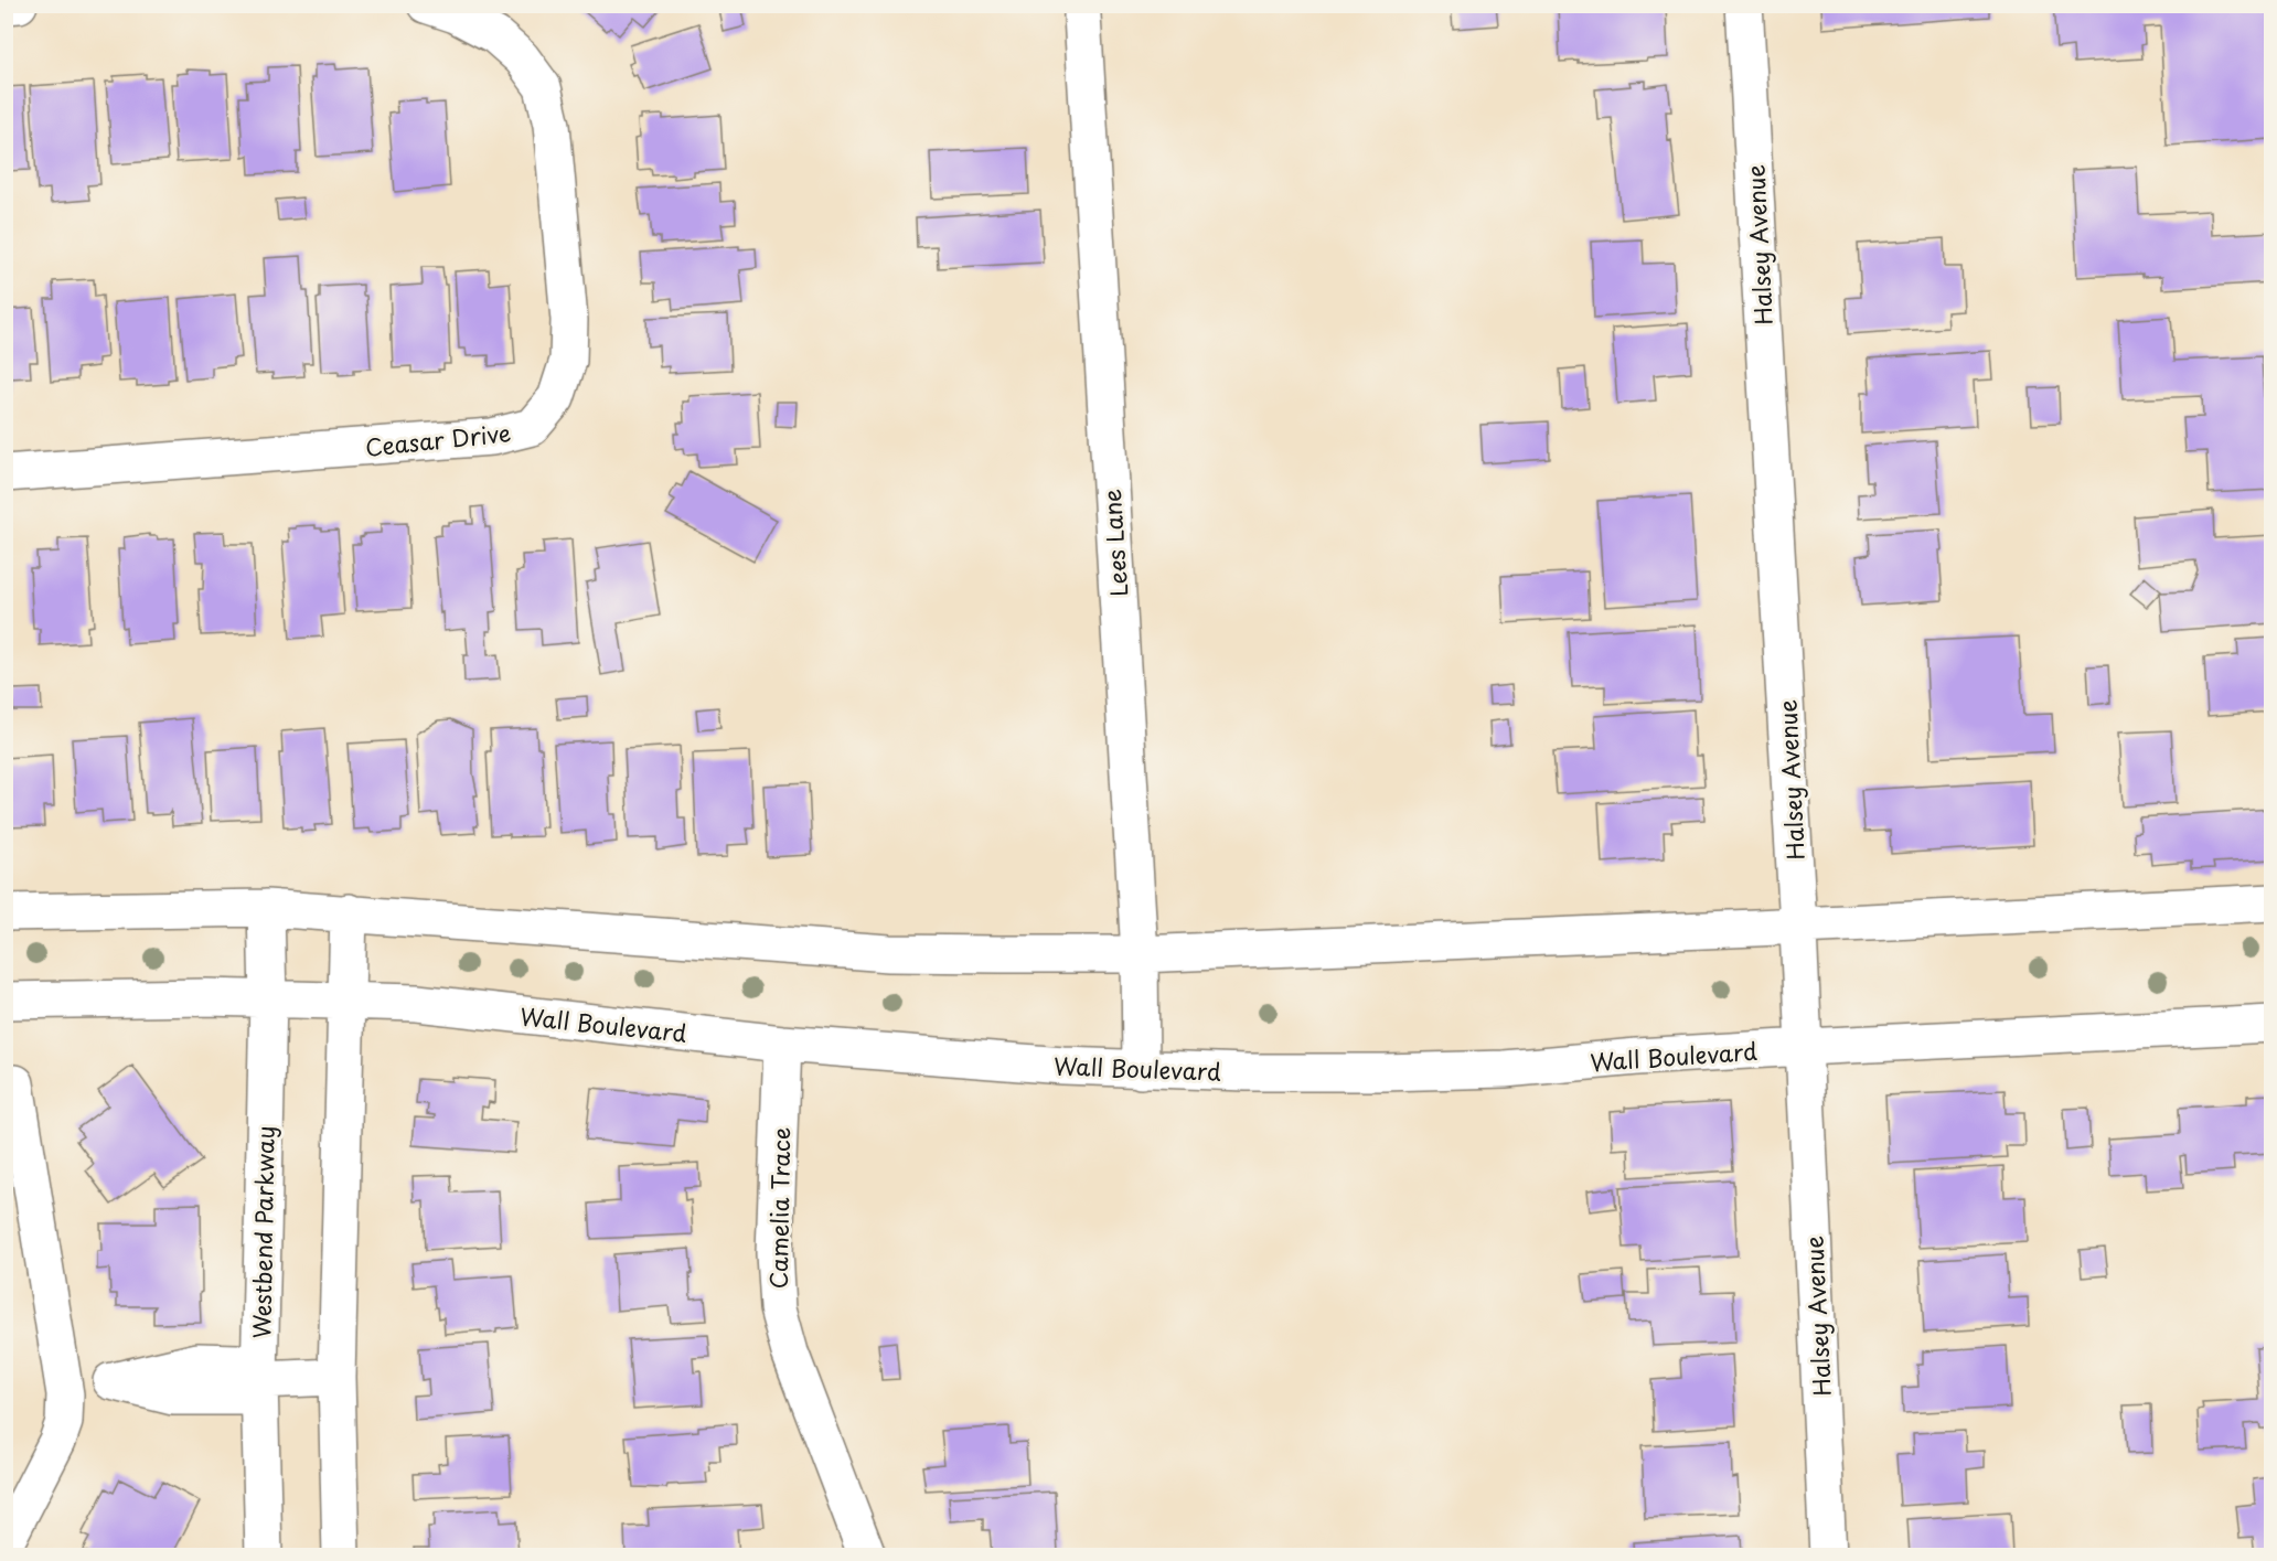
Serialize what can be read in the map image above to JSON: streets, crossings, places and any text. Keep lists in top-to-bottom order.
{
  "streets": {
    "street": [
      "Halsey Avenue",
      "Ceasar Drive",
      "Lees Lane",
      "Wall Boulevard",
      "Camelia Trace",
      "Westbend Parkway"
    ]
  },
  "crossings": [
    ["Halsey Avenue", "Wall Boulevard"],
    ["Lees Lane", "Wall Boulevard"],
    ["Wall Boulevard", "Camelia Trace"],
    ["Wall Boulevard", "Westbend Parkway"]
  ]
}
